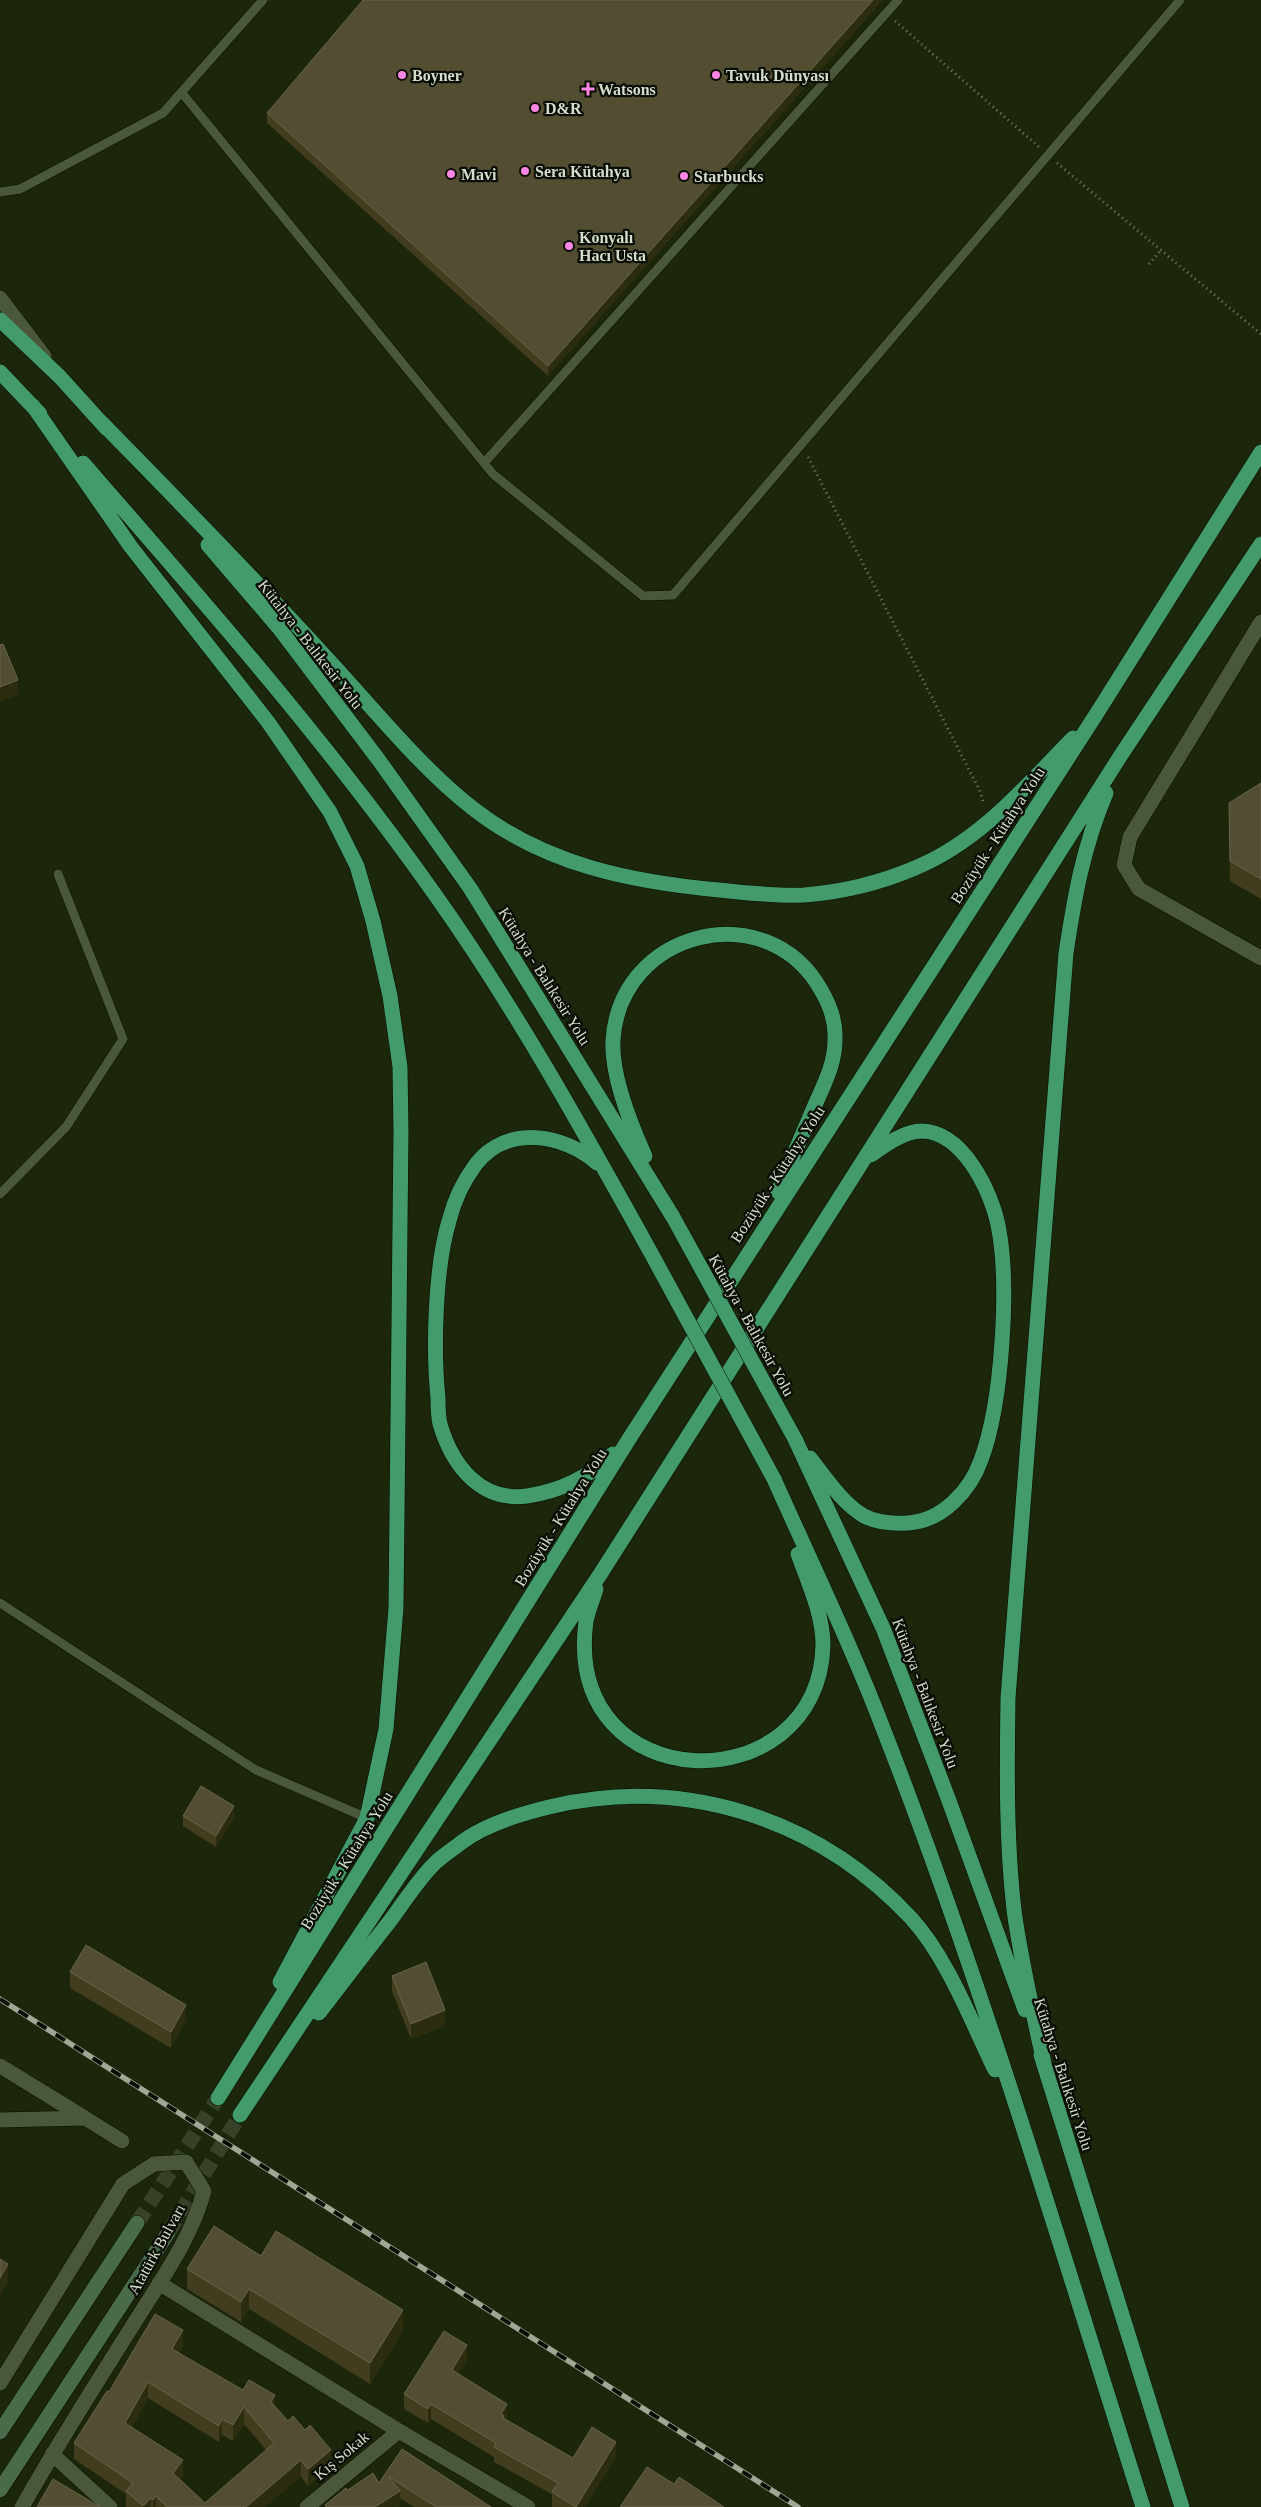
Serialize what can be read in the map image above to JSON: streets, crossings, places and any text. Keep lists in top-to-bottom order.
{
  "streets": {
    "highway": ["Kütahya - Balıkesir Yolu", "Bozüyük - Kütahya Yolu"],
    "main road": ["Atatürk Bulvarı"],
    "street": ["Kış Sokak"]
  },
  "places": {
    "other": [
      "Boyner",
      "Tavuk Dünyası",
      "D&R",
      "Sera Kütahya",
      "Mavi",
      "Starbucks",
      "Konyalı Hacı Usta"
    ],
    "health": ["Watsons"]
  }
}
